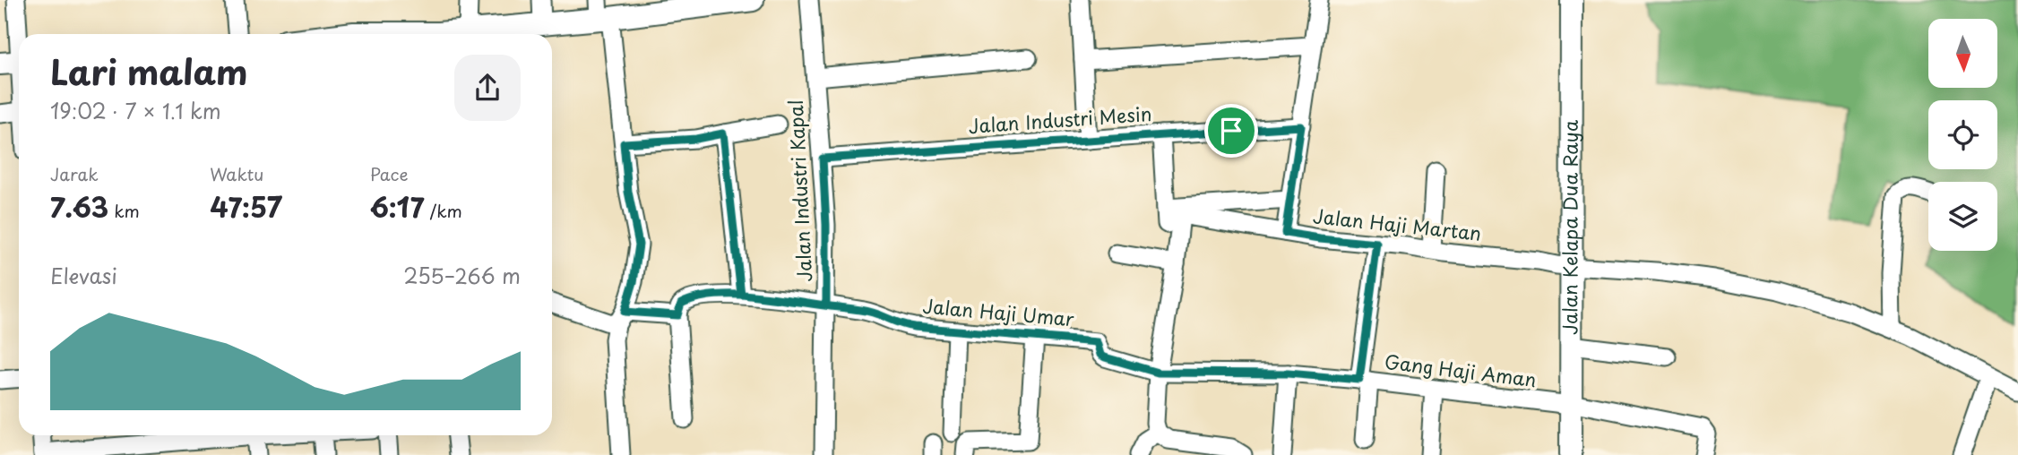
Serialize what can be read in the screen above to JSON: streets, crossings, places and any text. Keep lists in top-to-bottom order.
{
  "streets": {
    "main road": ["Jalan Kelapa Dua Raya"],
    "street": [
      "Jalan Industri Mesin",
      "Jalan Industri Kapal",
      "Jalan Haji Martan",
      "Jalan Haji Umar",
      "Gang Haji Aman"
    ]
  },
  "crossings": [
    ["Jalan Industri Mesin", "Jalan Industri Kapal"],
    ["Jalan Industri Kapal", "Jalan Haji Umar"],
    ["Jalan Haji Martan", "Jalan Kelapa Dua Raya"],
    ["Jalan Kelapa Dua Raya", "Gang Haji Aman"],
    ["Jalan Haji Umar", "Gang Haji Aman"]
  ],
  "north": "bottom",
  "page": {
    "heading": ["Lari malam", "19:02 · 7 × 1.1 km"],
    "stats": [
      ["Jarak", "7.63 km"],
      ["Waktu", "47:57"],
      ["Pace", "6:17 /km"]
    ],
    "chart": ["Elevasi", "255–266 m"]
  }
}
